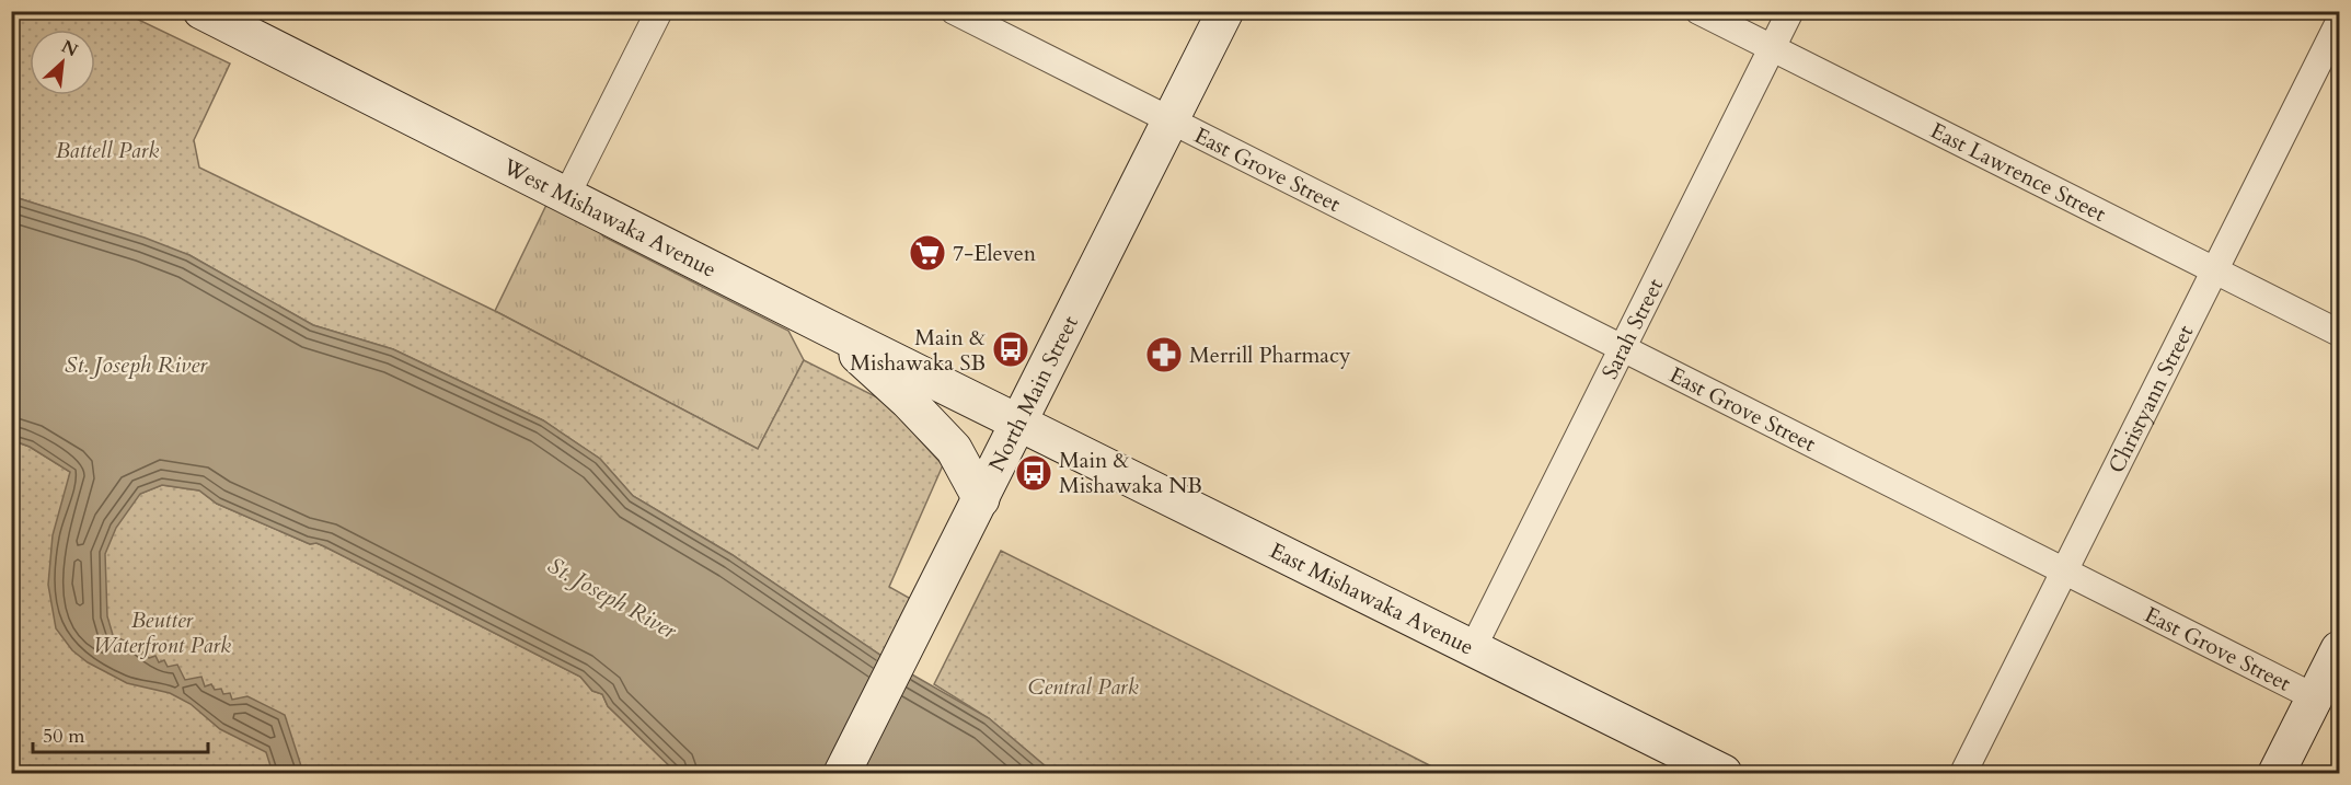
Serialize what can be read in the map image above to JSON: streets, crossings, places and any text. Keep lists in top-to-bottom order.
{
  "streets": {
    "main road": ["West Mishawaka Avenue", "North Main Street", "East Mishawaka Avenue"],
    "street": [
      "East Grove Street",
      "East Lawrence Street",
      "Sarah Street",
      "Christyann Street"
    ]
  },
  "crossings": [
    ["East Grove Street", "Sarah Street"],
    ["East Grove Street", "North Main Street"],
    ["East Grove Street", "Christyann Street"],
    ["East Lawrence Street", "Sarah Street"],
    ["East Lawrence Street", "Christyann Street"],
    ["West Mishawaka Avenue", "North Main Street"],
    ["West Mishawaka Avenue", "East Mishawaka Avenue"],
    ["Sarah Street", "East Mishawaka Avenue"],
    ["North Main Street", "East Mishawaka Avenue"]
  ],
  "water": ["St. Joseph River"],
  "parks": ["Battell Park", "Beutter Waterfront Park", "Central Park"],
  "places": {
    "supermarket": ["7-Eleven"],
    "bus stop": ["Main & Mishawaka SB", "Main & Mishawaka NB"],
    "pharmacy": ["Merrill Pharmacy"]
  },
  "scale_bar": "50 m",
  "north": "top right"
}
